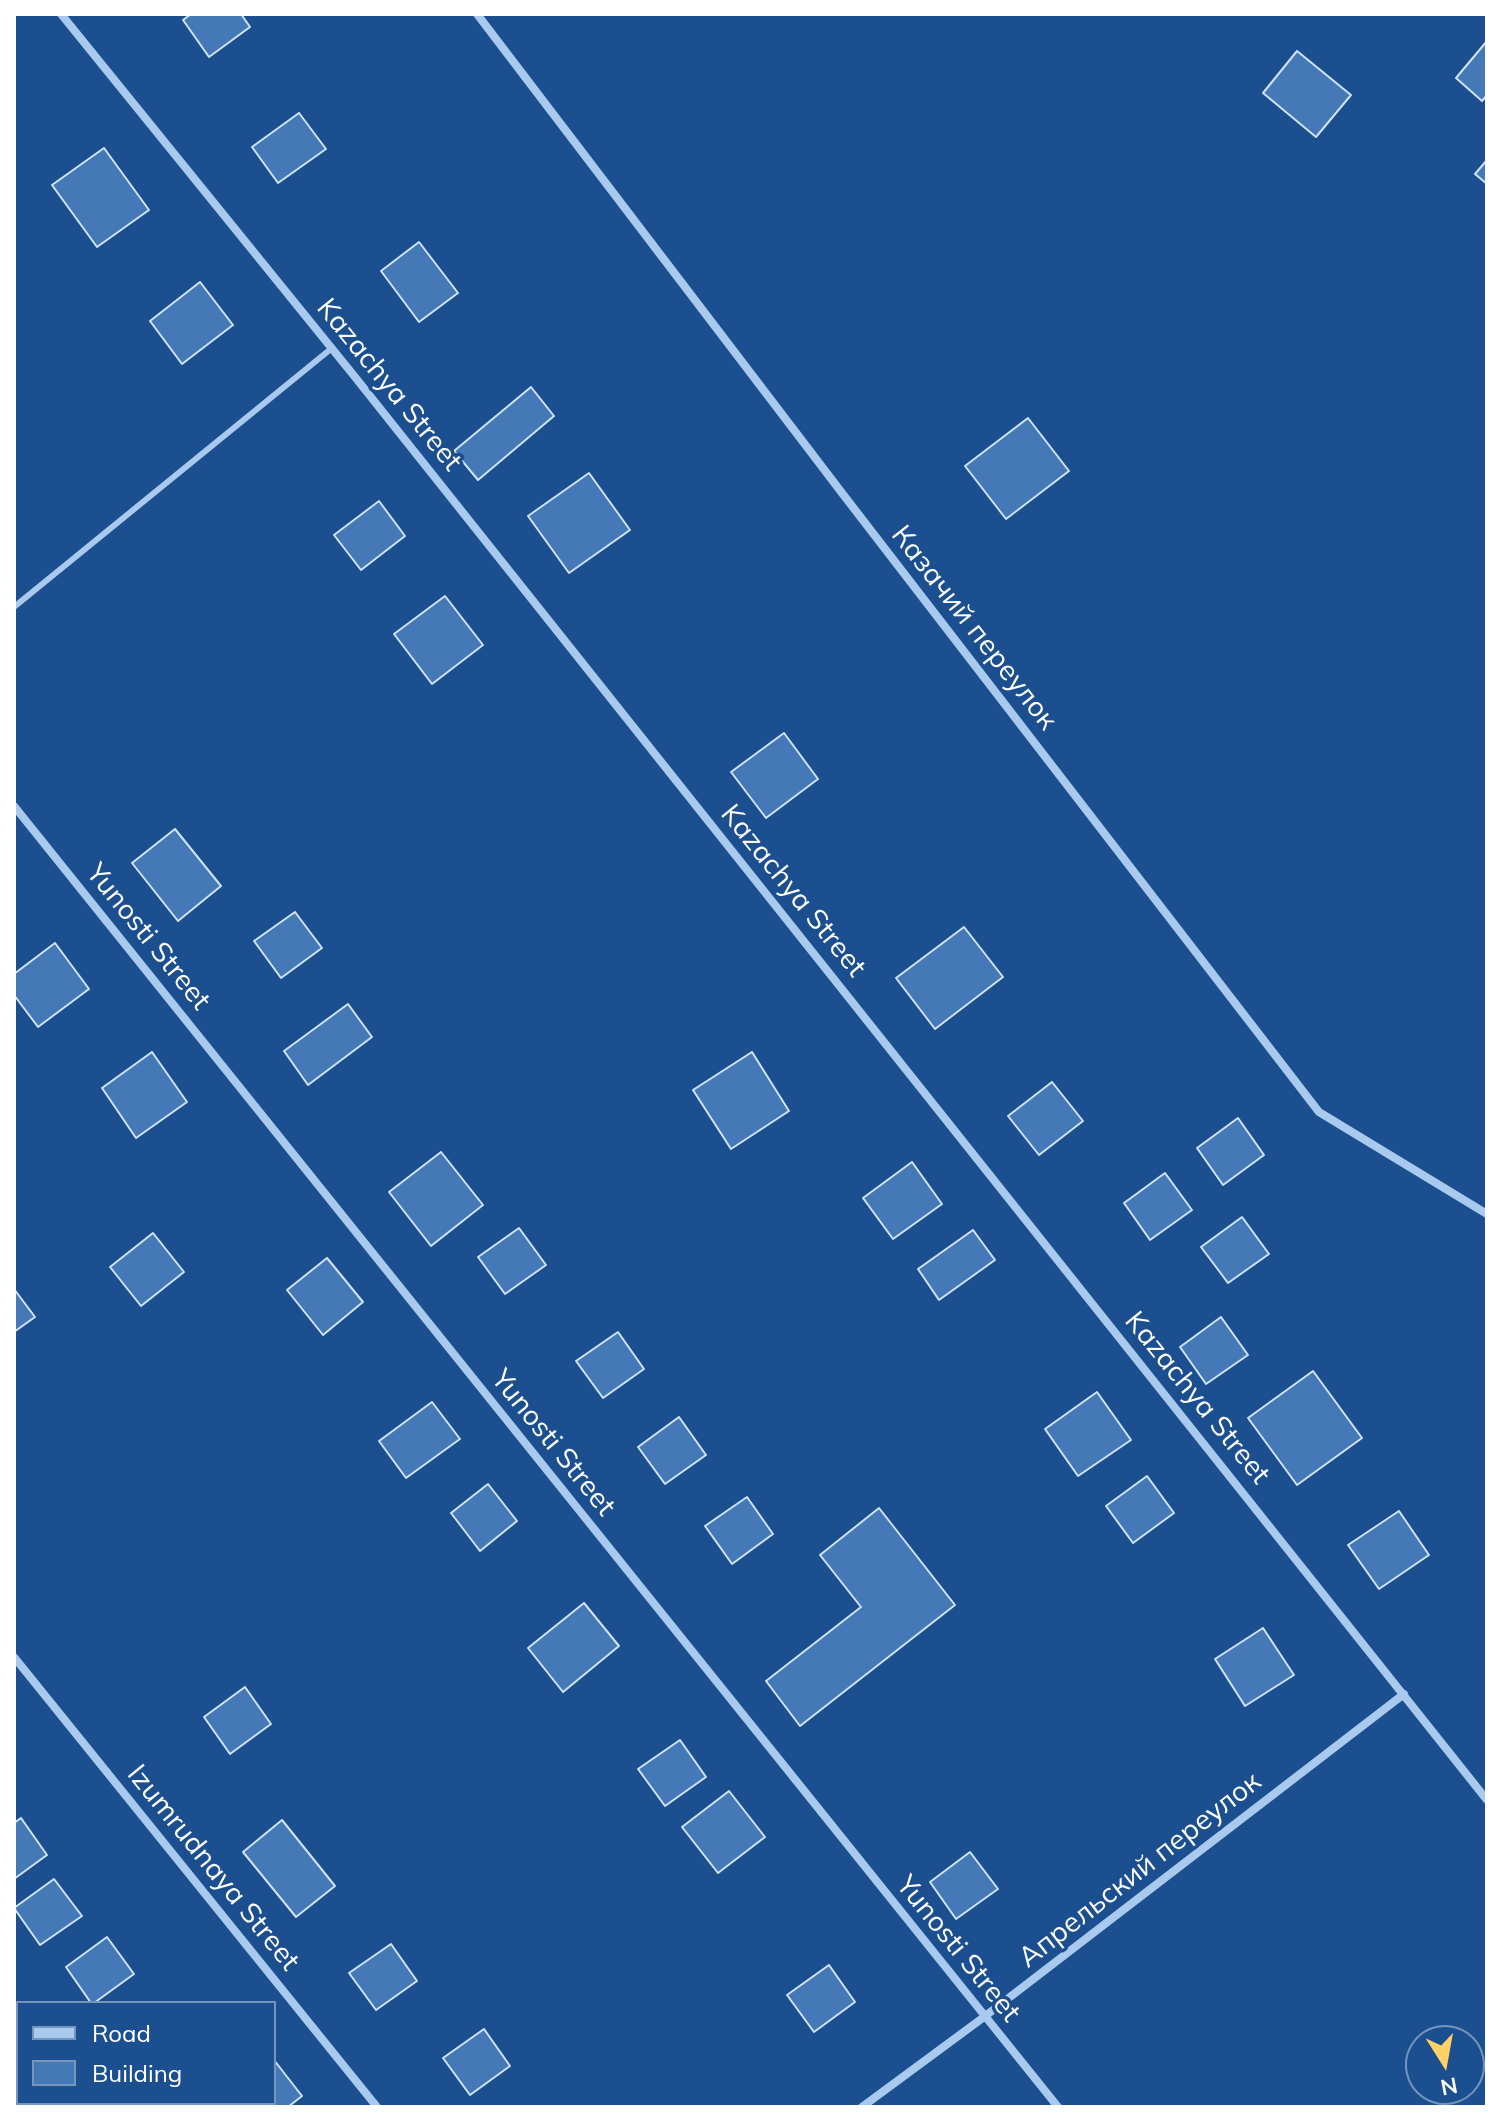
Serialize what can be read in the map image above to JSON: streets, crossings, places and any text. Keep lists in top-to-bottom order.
{
  "streets": {
    "street": [
      "Kazachya Street",
      "Казачий переулок",
      "Yunosti Street",
      "Izumrudnaya Street",
      "Апрельский переулок"
    ]
  },
  "crossings": [
    ["Kazachya Street", "Апрельский переулок"],
    ["Yunosti Street", "Апрельский переулок"]
  ],
  "legend": ["Road", "Building"],
  "north": "bottom"
}
